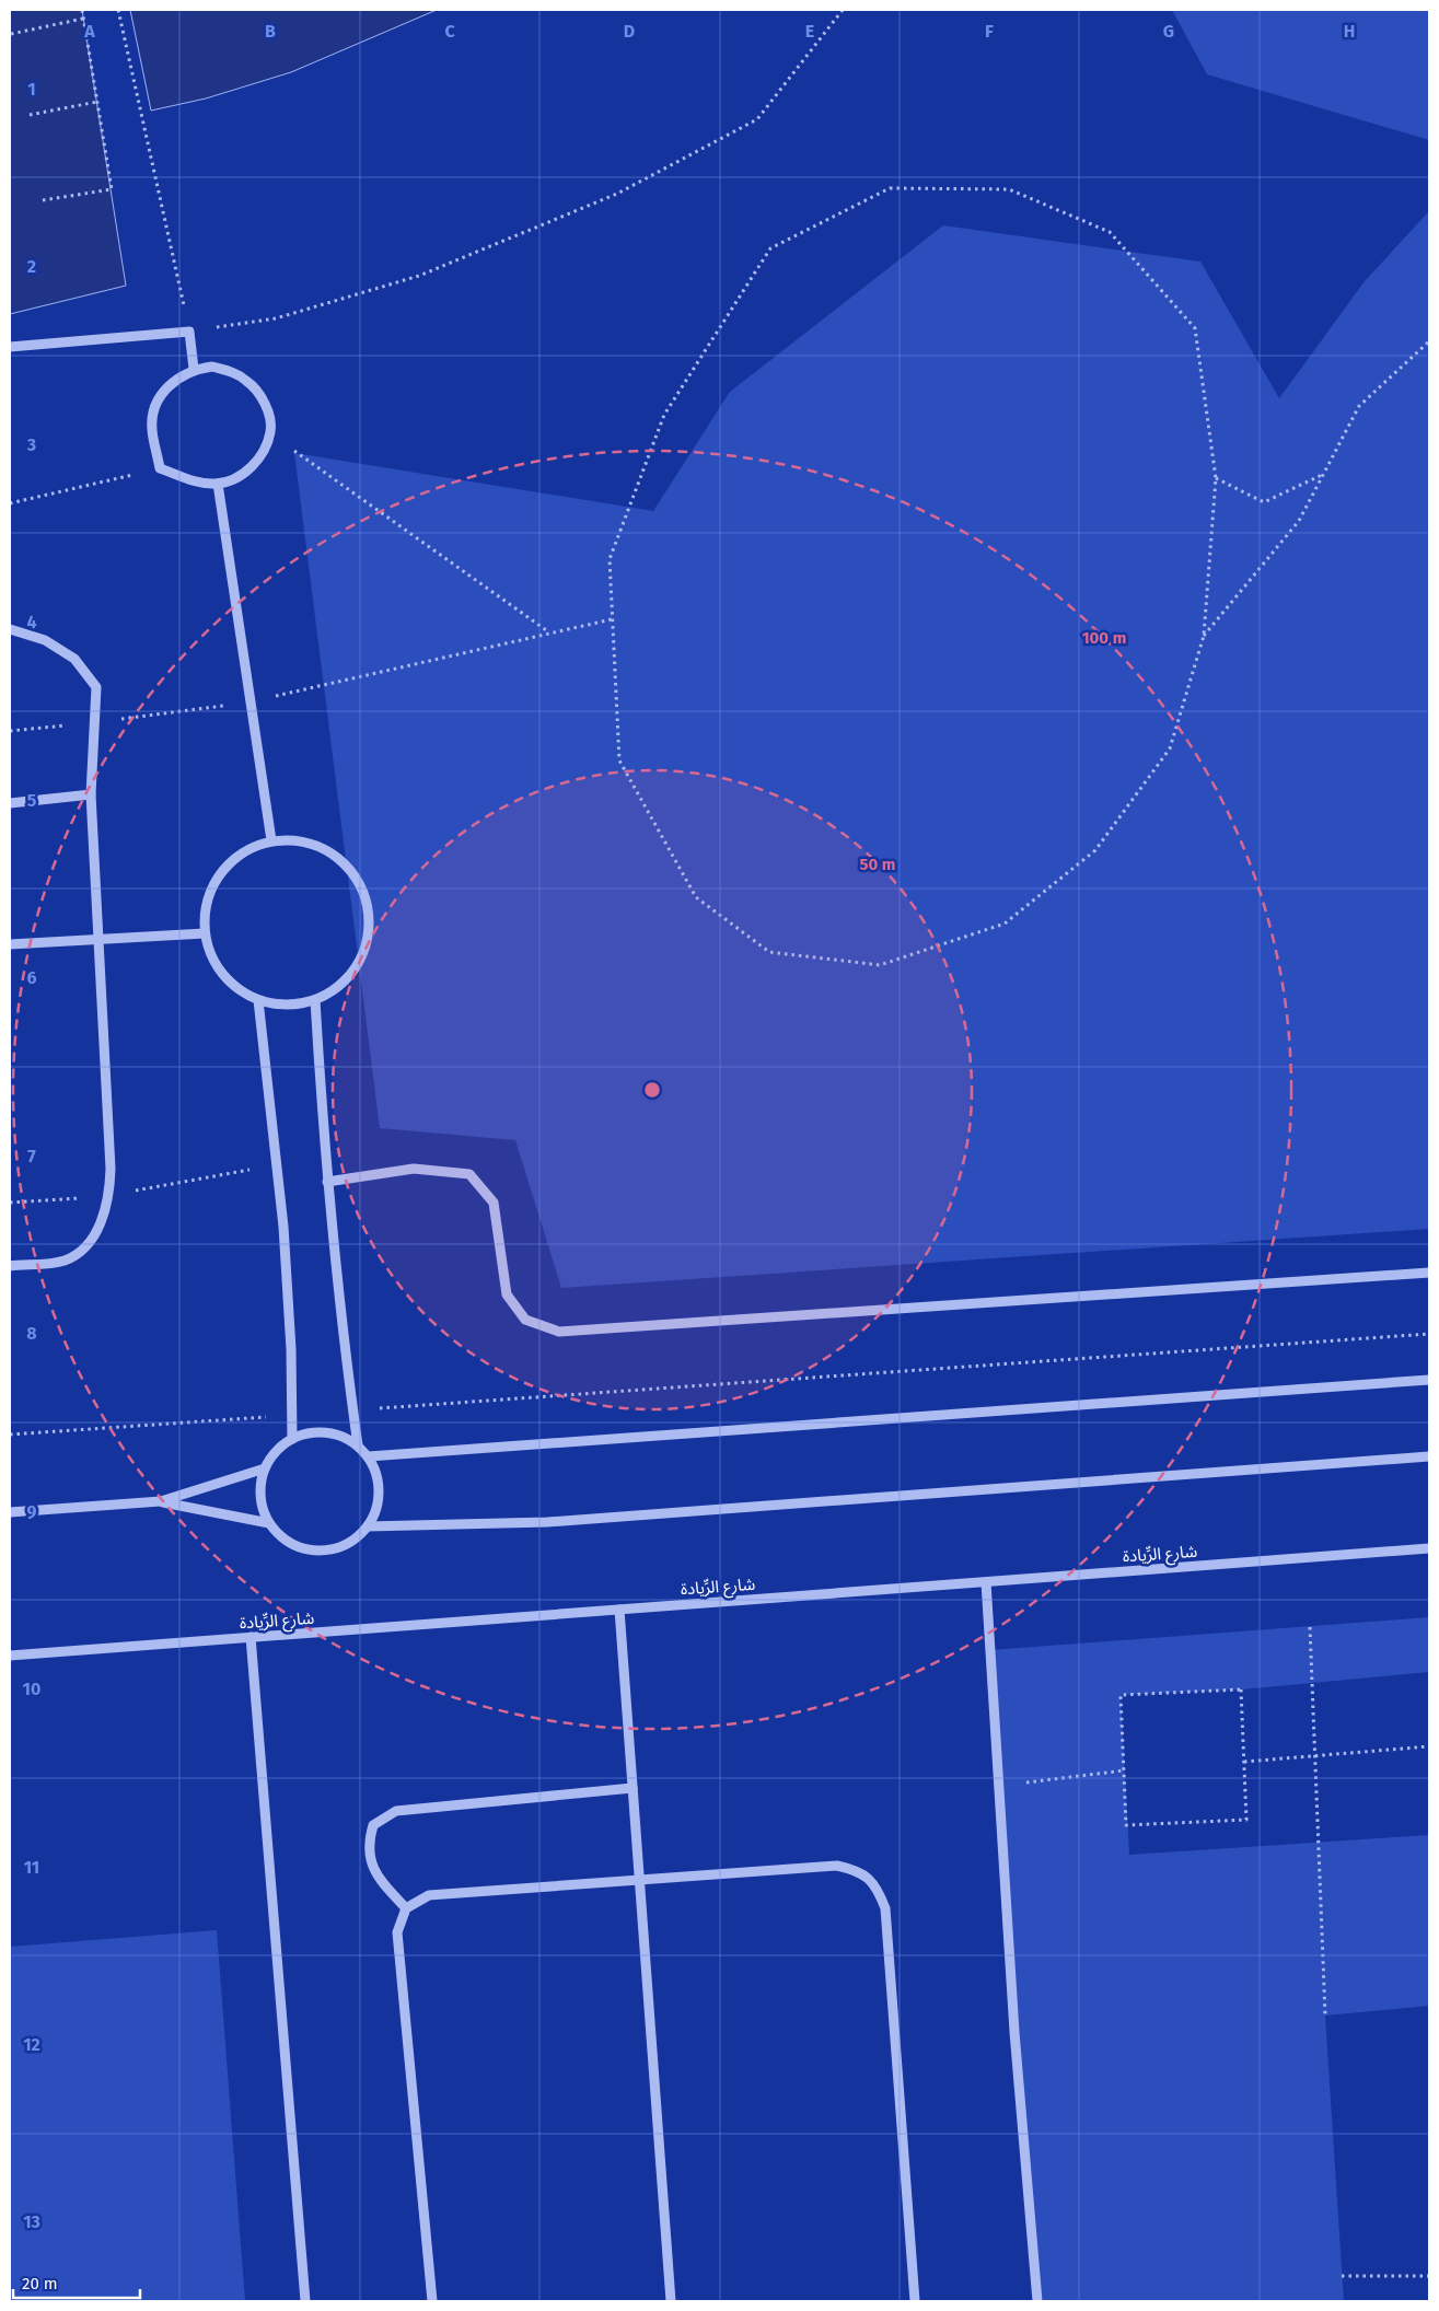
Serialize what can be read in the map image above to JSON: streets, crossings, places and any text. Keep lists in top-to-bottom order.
{
  "streets": {
    "street": ["شارع الرِّيادة"]
  },
  "scale_bar": "20 m",
  "grid": {
    "columns": [
      "A",
      "B",
      "C",
      "D",
      "E",
      "F",
      "G",
      "H"
    ],
    "rows": [
      "1",
      "2",
      "3",
      "4",
      "5",
      "6",
      "7",
      "8",
      "9",
      "10",
      "11",
      "12",
      "13"
    ]
  },
  "rings": ["100 m", "50 m"]
}
